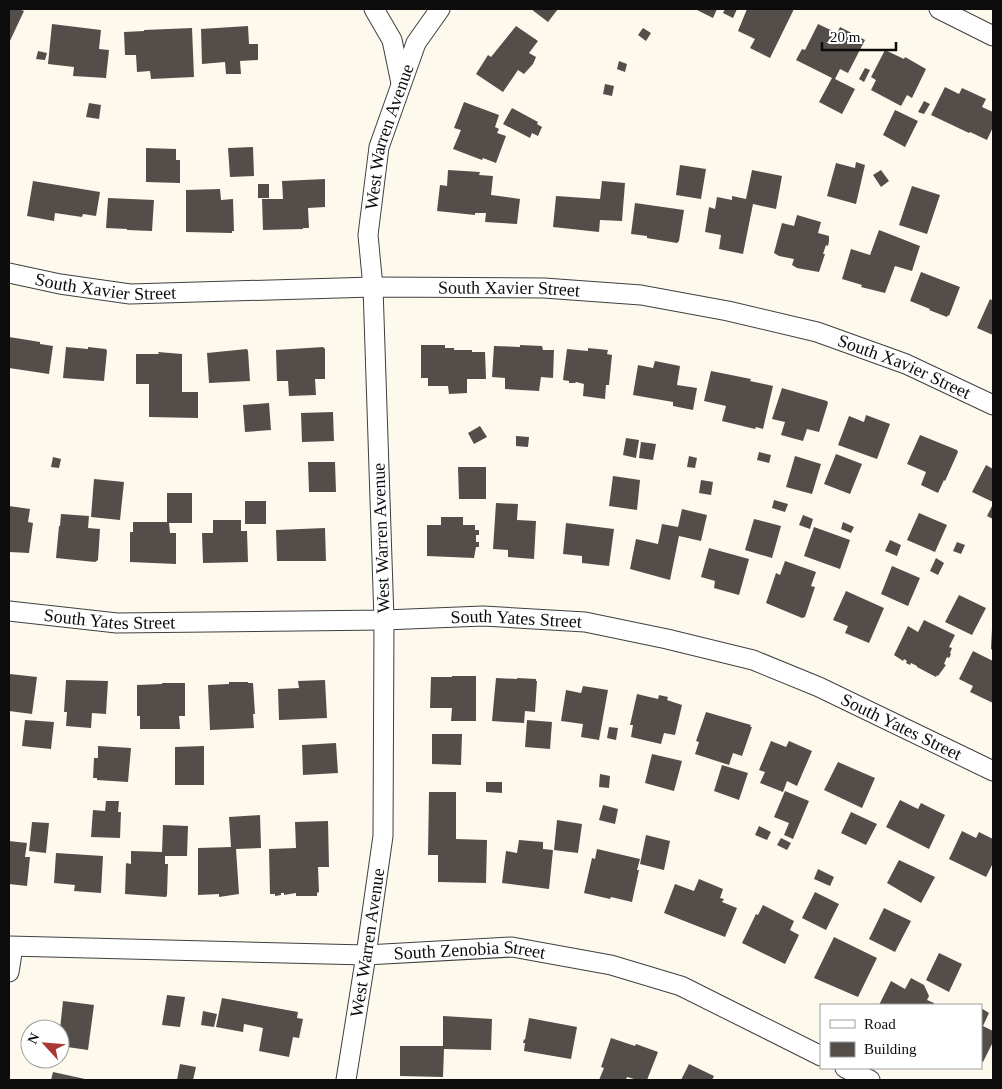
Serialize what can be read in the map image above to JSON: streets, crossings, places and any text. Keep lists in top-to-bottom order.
{
  "streets": {
    "street": [
      "West Warren Avenue",
      "South Xavier Street",
      "South Yates Street",
      "South Zenobia Street"
    ]
  },
  "crossings": [
    ["West Warren Avenue", "South Xavier Street"],
    ["West Warren Avenue", "South Yates Street"],
    ["West Warren Avenue", "South Zenobia Street"]
  ],
  "legend": ["Road", "Building"],
  "scale_bar": "20 m",
  "north": "top left"
}
